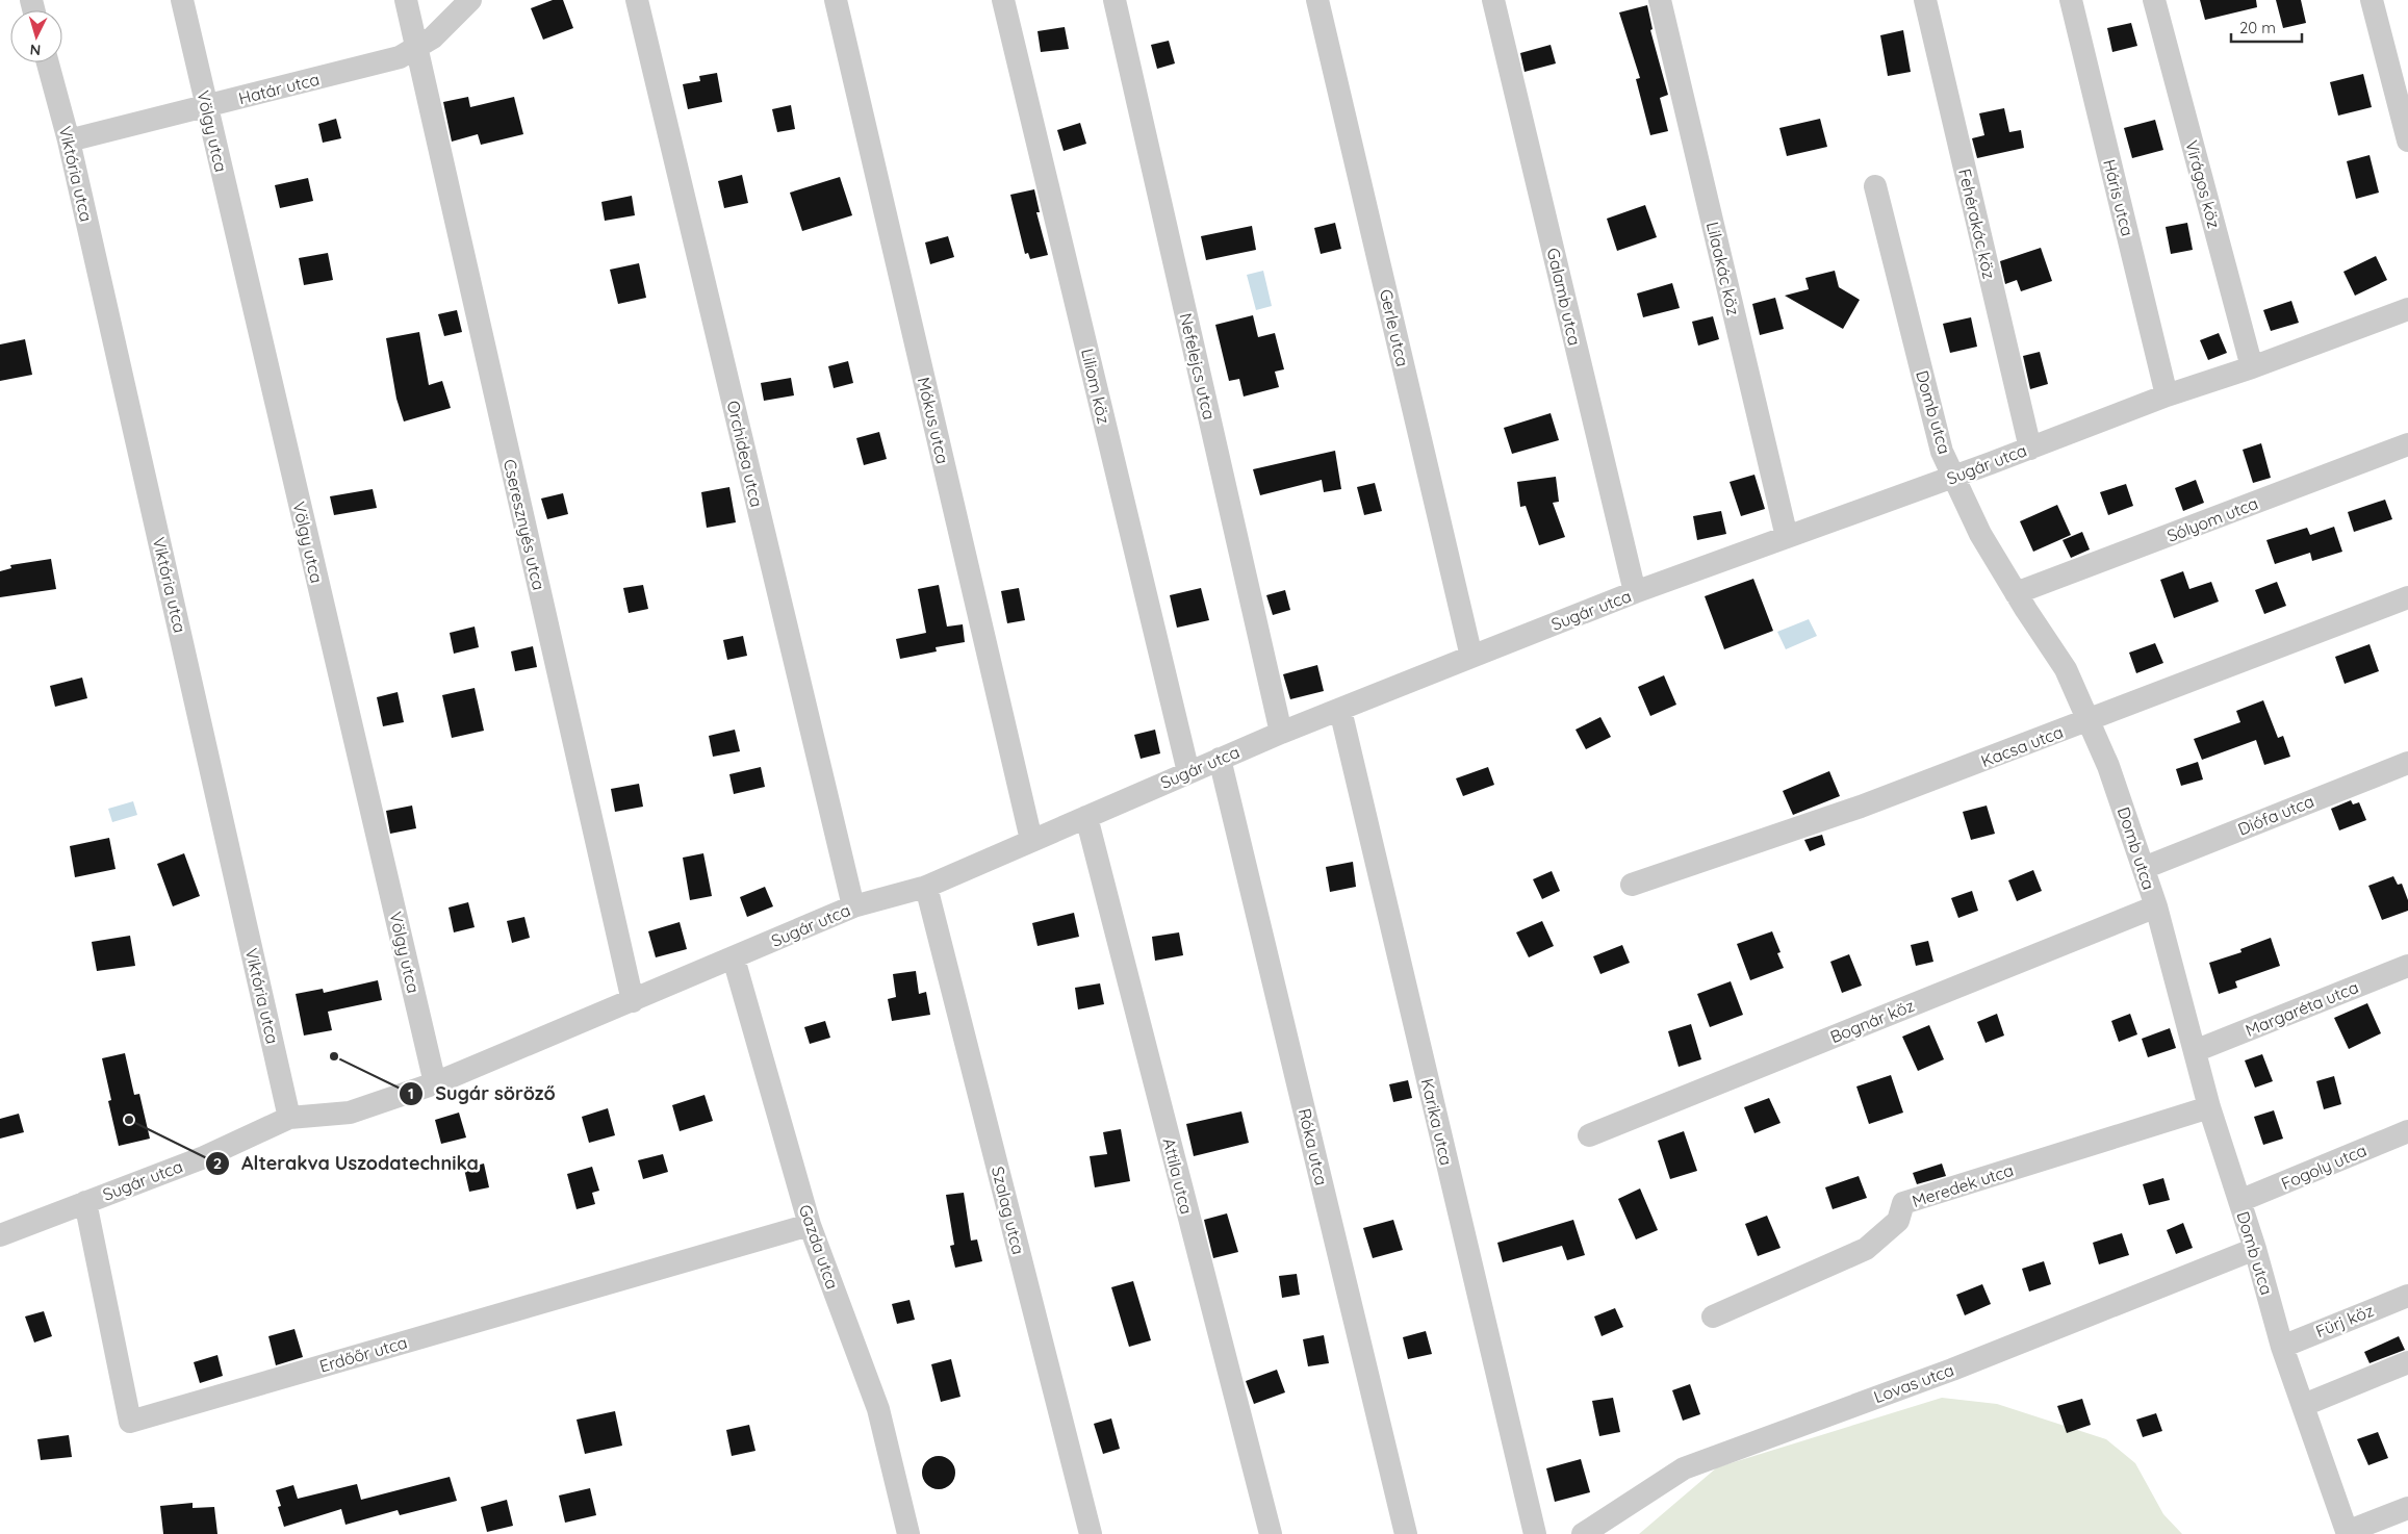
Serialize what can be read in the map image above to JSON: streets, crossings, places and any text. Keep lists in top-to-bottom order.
{
  "streets": {
    "street": [
      "Határ utca",
      "Völgy utca",
      "Viktória utca",
      "Virágos köz",
      "Háris utca",
      "Fehérakác köz",
      "Lilaakác köz",
      "Galamb utca",
      "Gerle utca",
      "Nefelejcs utca",
      "Liliom köz",
      "Domb utca",
      "Mókus utca",
      "Orchidea utca",
      "Sugár utca",
      "Sólyom utca",
      "Cseresznyés utca",
      "Kacsa utca",
      "Diófa utca",
      "Margaréta utca",
      "Bognár köz",
      "Karika utca",
      "Róka utca",
      "Fogoly utca",
      "Attila utca",
      "Meredek utca",
      "Szalag utca",
      "Gazda utca",
      "Fürj köz",
      "Erdőőr utca",
      "Lovas utca"
    ]
  },
  "crossings": [
    ["Határ utca", "Völgy utca"],
    ["Határ utca", "Viktória utca"],
    ["Határ utca", "Cseresznyés utca"],
    ["Völgy utca", "Sugár utca"],
    ["Viktória utca", "Sugár utca"],
    ["Virágos köz", "Sugár utca"],
    ["Háris utca", "Sugár utca"],
    ["Fehérakác köz", "Sugár utca"],
    ["Lilaakác köz", "Sugár utca"],
    ["Galamb utca", "Sugár utca"],
    ["Gerle utca", "Sugár utca"],
    ["Nefelejcs utca", "Sugár utca"],
    ["Liliom köz", "Sugár utca"],
    ["Domb utca", "Sugár utca"],
    ["Domb utca", "Sólyom utca"],
    ["Domb utca", "Kacsa utca"],
    ["Domb utca", "Diófa utca"],
    ["Domb utca", "Margaréta utca"],
    ["Domb utca", "Bognár köz"],
    ["Domb utca", "Fogoly utca"],
    ["Domb utca", "Meredek utca"],
    ["Domb utca", "Fürj köz"],
    ["Domb utca", "Lovas utca"],
    ["Mókus utca", "Sugár utca"],
    ["Orchidea utca", "Sugár utca"],
    ["Sugár utca", "Cseresznyés utca"],
    ["Sugár utca", "Karika utca"],
    ["Sugár utca", "Róka utca"],
    ["Sugár utca", "Attila utca"],
    ["Sugár utca", "Szalag utca"],
    ["Sugár utca", "Gazda utca"],
    ["Sugár utca", "Erdőőr utca"],
    ["Gazda utca", "Erdőőr utca"]
  ],
  "places": ["Sugár söröző", "Alterakva Uszodatechnika"],
  "scale_bar": "20 m",
  "north": "bottom"
}
